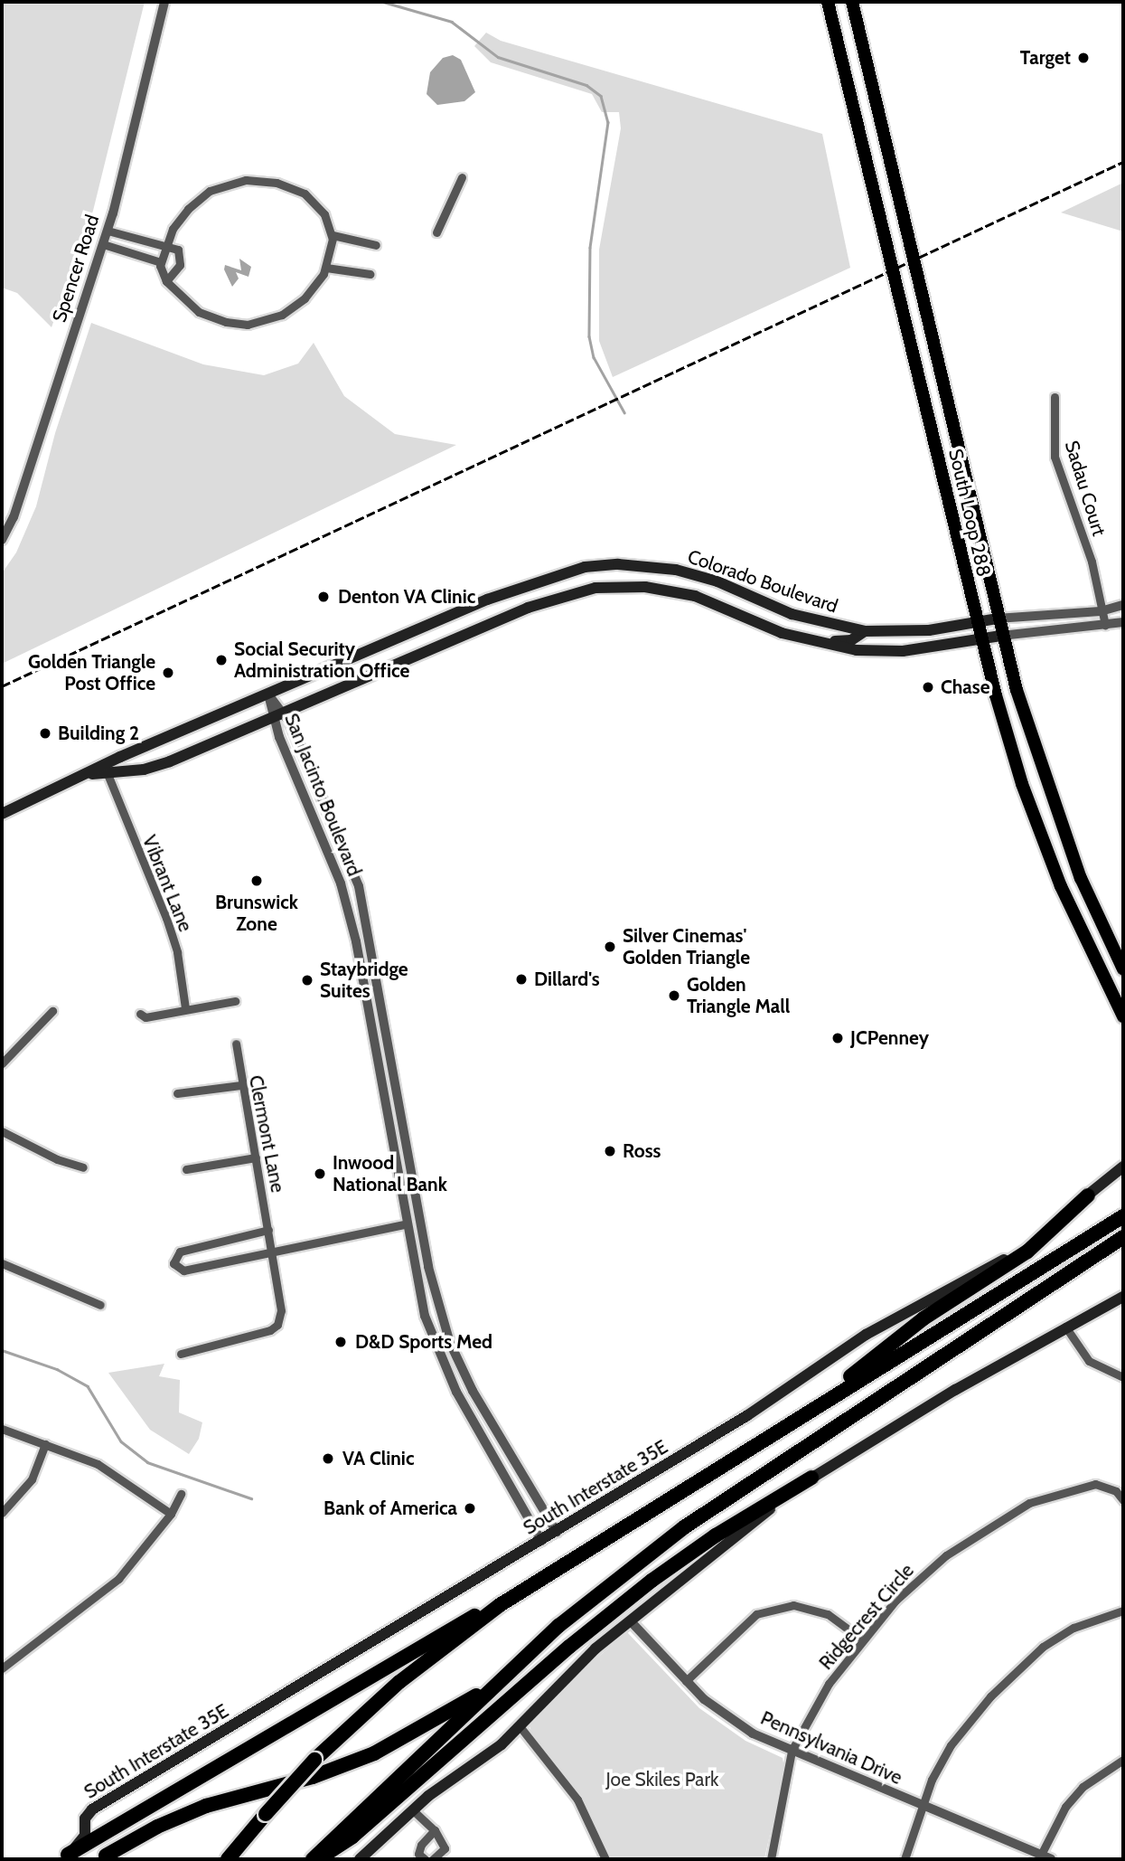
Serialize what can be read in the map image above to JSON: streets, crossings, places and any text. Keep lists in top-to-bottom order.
{
  "streets": {
    "highway": ["South Loop 288"],
    "main road": ["Colorado Boulevard", "South Interstate 35E"],
    "street": [
      "Spencer Road",
      "Sadau Court",
      "San Jacinto Boulevard",
      "Vibrant Lane",
      "Clermont Lane",
      "Ridgecrest Circle",
      "Pennsylvania Drive"
    ]
  },
  "crossings": [
    ["Sadau Court", "Colorado Boulevard"],
    ["South Loop 288", "Colorado Boulevard"],
    ["Colorado Boulevard", "San Jacinto Boulevard"],
    ["Colorado Boulevard", "Vibrant Lane"],
    ["San Jacinto Boulevard", "South Interstate 35E"],
    ["Ridgecrest Circle", "Pennsylvania Drive"]
  ],
  "parks": ["Joe Skiles Park"],
  "places": [
    "Target",
    "Denton VA Clinic",
    "Social Security Administration Office",
    "Golden Triangle Post Office",
    "Chase",
    "Building 2",
    "Brunswick Zone",
    "Silver Cinemas' Golden Triangle",
    "Dillard's",
    "Staybridge Suites",
    "Golden Triangle Mall",
    "JCPenney",
    "Ross",
    "Inwood National Bank",
    "D&D Sports Med",
    "VA Clinic",
    "Bank of America"
  ]
}
